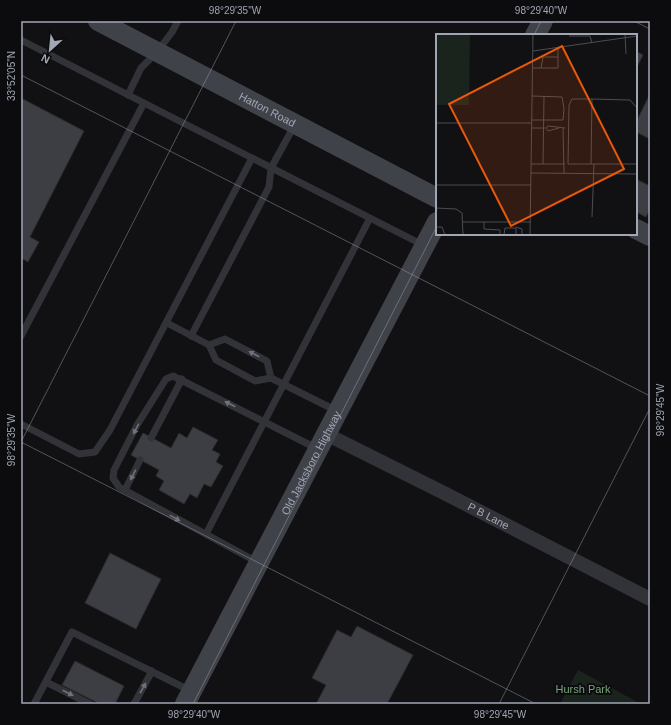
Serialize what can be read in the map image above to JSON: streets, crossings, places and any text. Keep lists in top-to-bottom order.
{
  "streets": {
    "main road": ["Hatton Road", "Old Jacksboro Highway"],
    "street": ["P B Lane"]
  },
  "crossings": [
    ["Old Jacksboro Highway", "P B Lane"]
  ],
  "parks": ["Hursh Park"],
  "north": "bottom left",
  "coordinates": [
    "98°29'35\"W",
    "98°29'40\"W",
    "33°52'05\"N",
    "98°29'45\"W"
  ]
}
